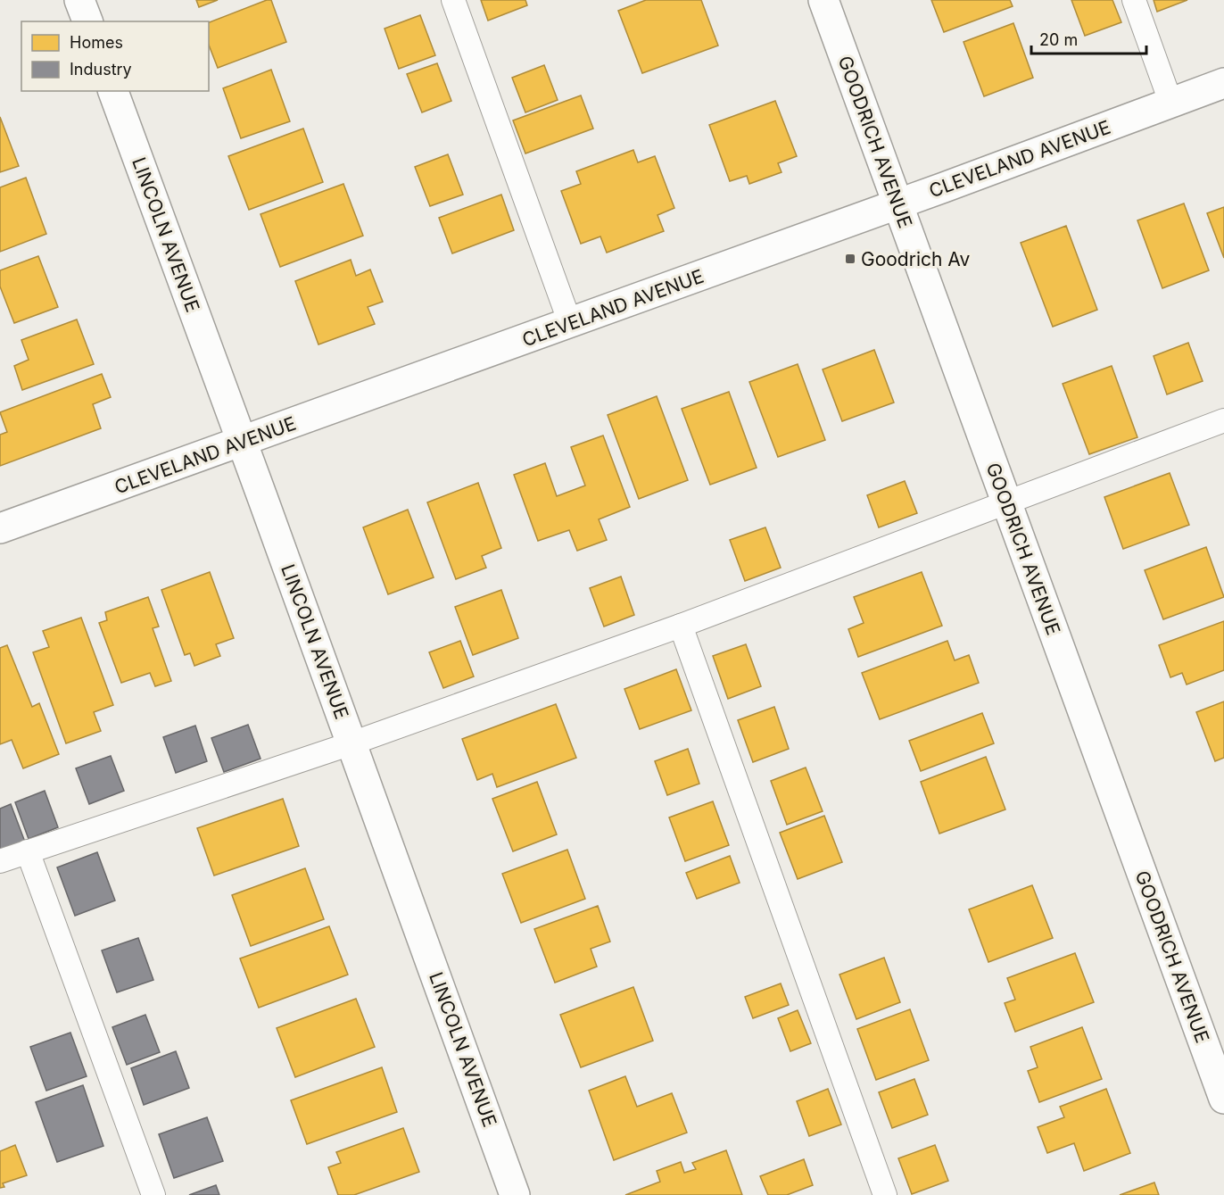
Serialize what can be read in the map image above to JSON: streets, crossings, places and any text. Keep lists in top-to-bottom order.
{
  "streets": {
    "street": ["GOODRICH AVENUE", "CLEVELAND AVENUE", "LINCOLN AVENUE"]
  },
  "crossings": [
    ["GOODRICH AVENUE", "CLEVELAND AVENUE"],
    ["CLEVELAND AVENUE", "LINCOLN AVENUE"]
  ],
  "places": {
    "transit": ["Goodrich Av"]
  },
  "legend": ["Homes", "Industry"],
  "scale_bar": "20 m"
}
